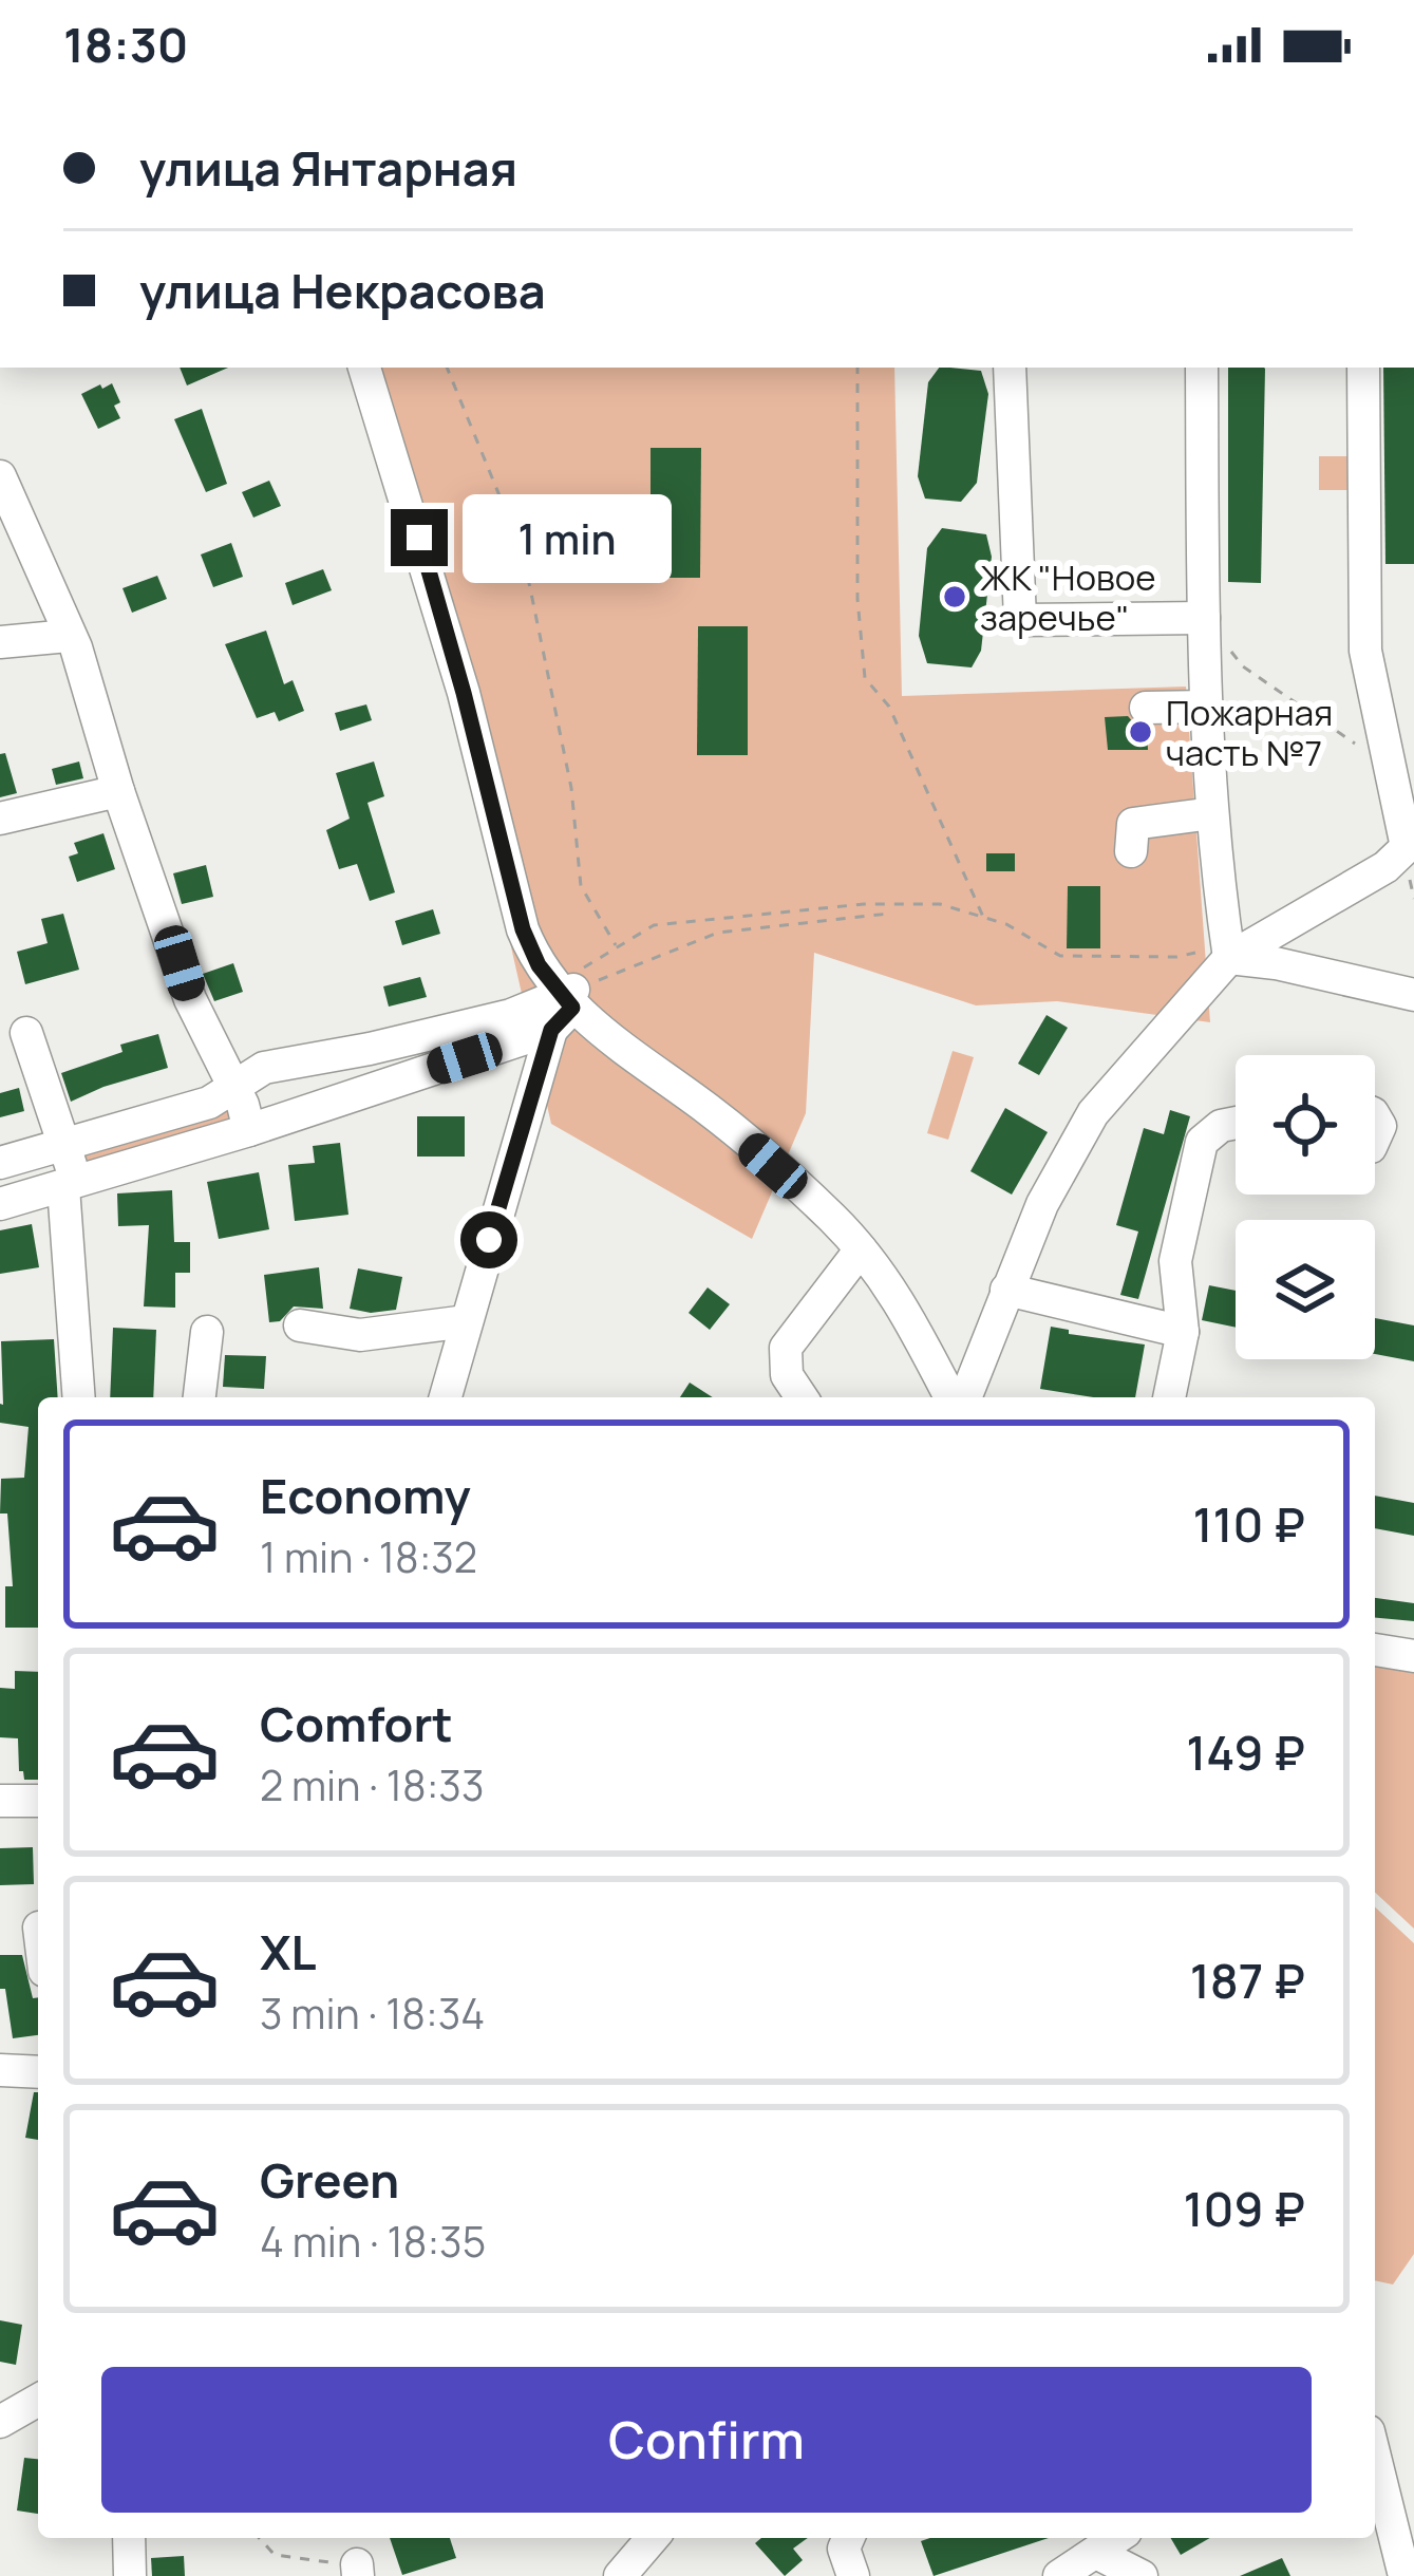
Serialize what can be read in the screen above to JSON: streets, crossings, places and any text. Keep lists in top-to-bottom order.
{
  "places": ["ЖК \"Новое заречье\"", "Пожарная часть №7"],
  "page": {
    "status": "18:30",
    "banner": ["улица Янтарная", "улица Некрасова"],
    "bubble": "1 min",
    "list": [
      {
        "name": "Economy",
        "note": "1 min · 18:32",
        "value": "110 ₽"
      },
      {
        "name": "Comfort",
        "note": "2 min · 18:33",
        "value": "149 ₽"
      },
      {
        "name": "XL",
        "note": "3 min · 18:34",
        "value": "187 ₽"
      },
      {
        "name": "Green",
        "note": "4 min · 18:35",
        "value": "109 ₽"
      }
    ],
    "buttons": "Confirm"
  }
}
